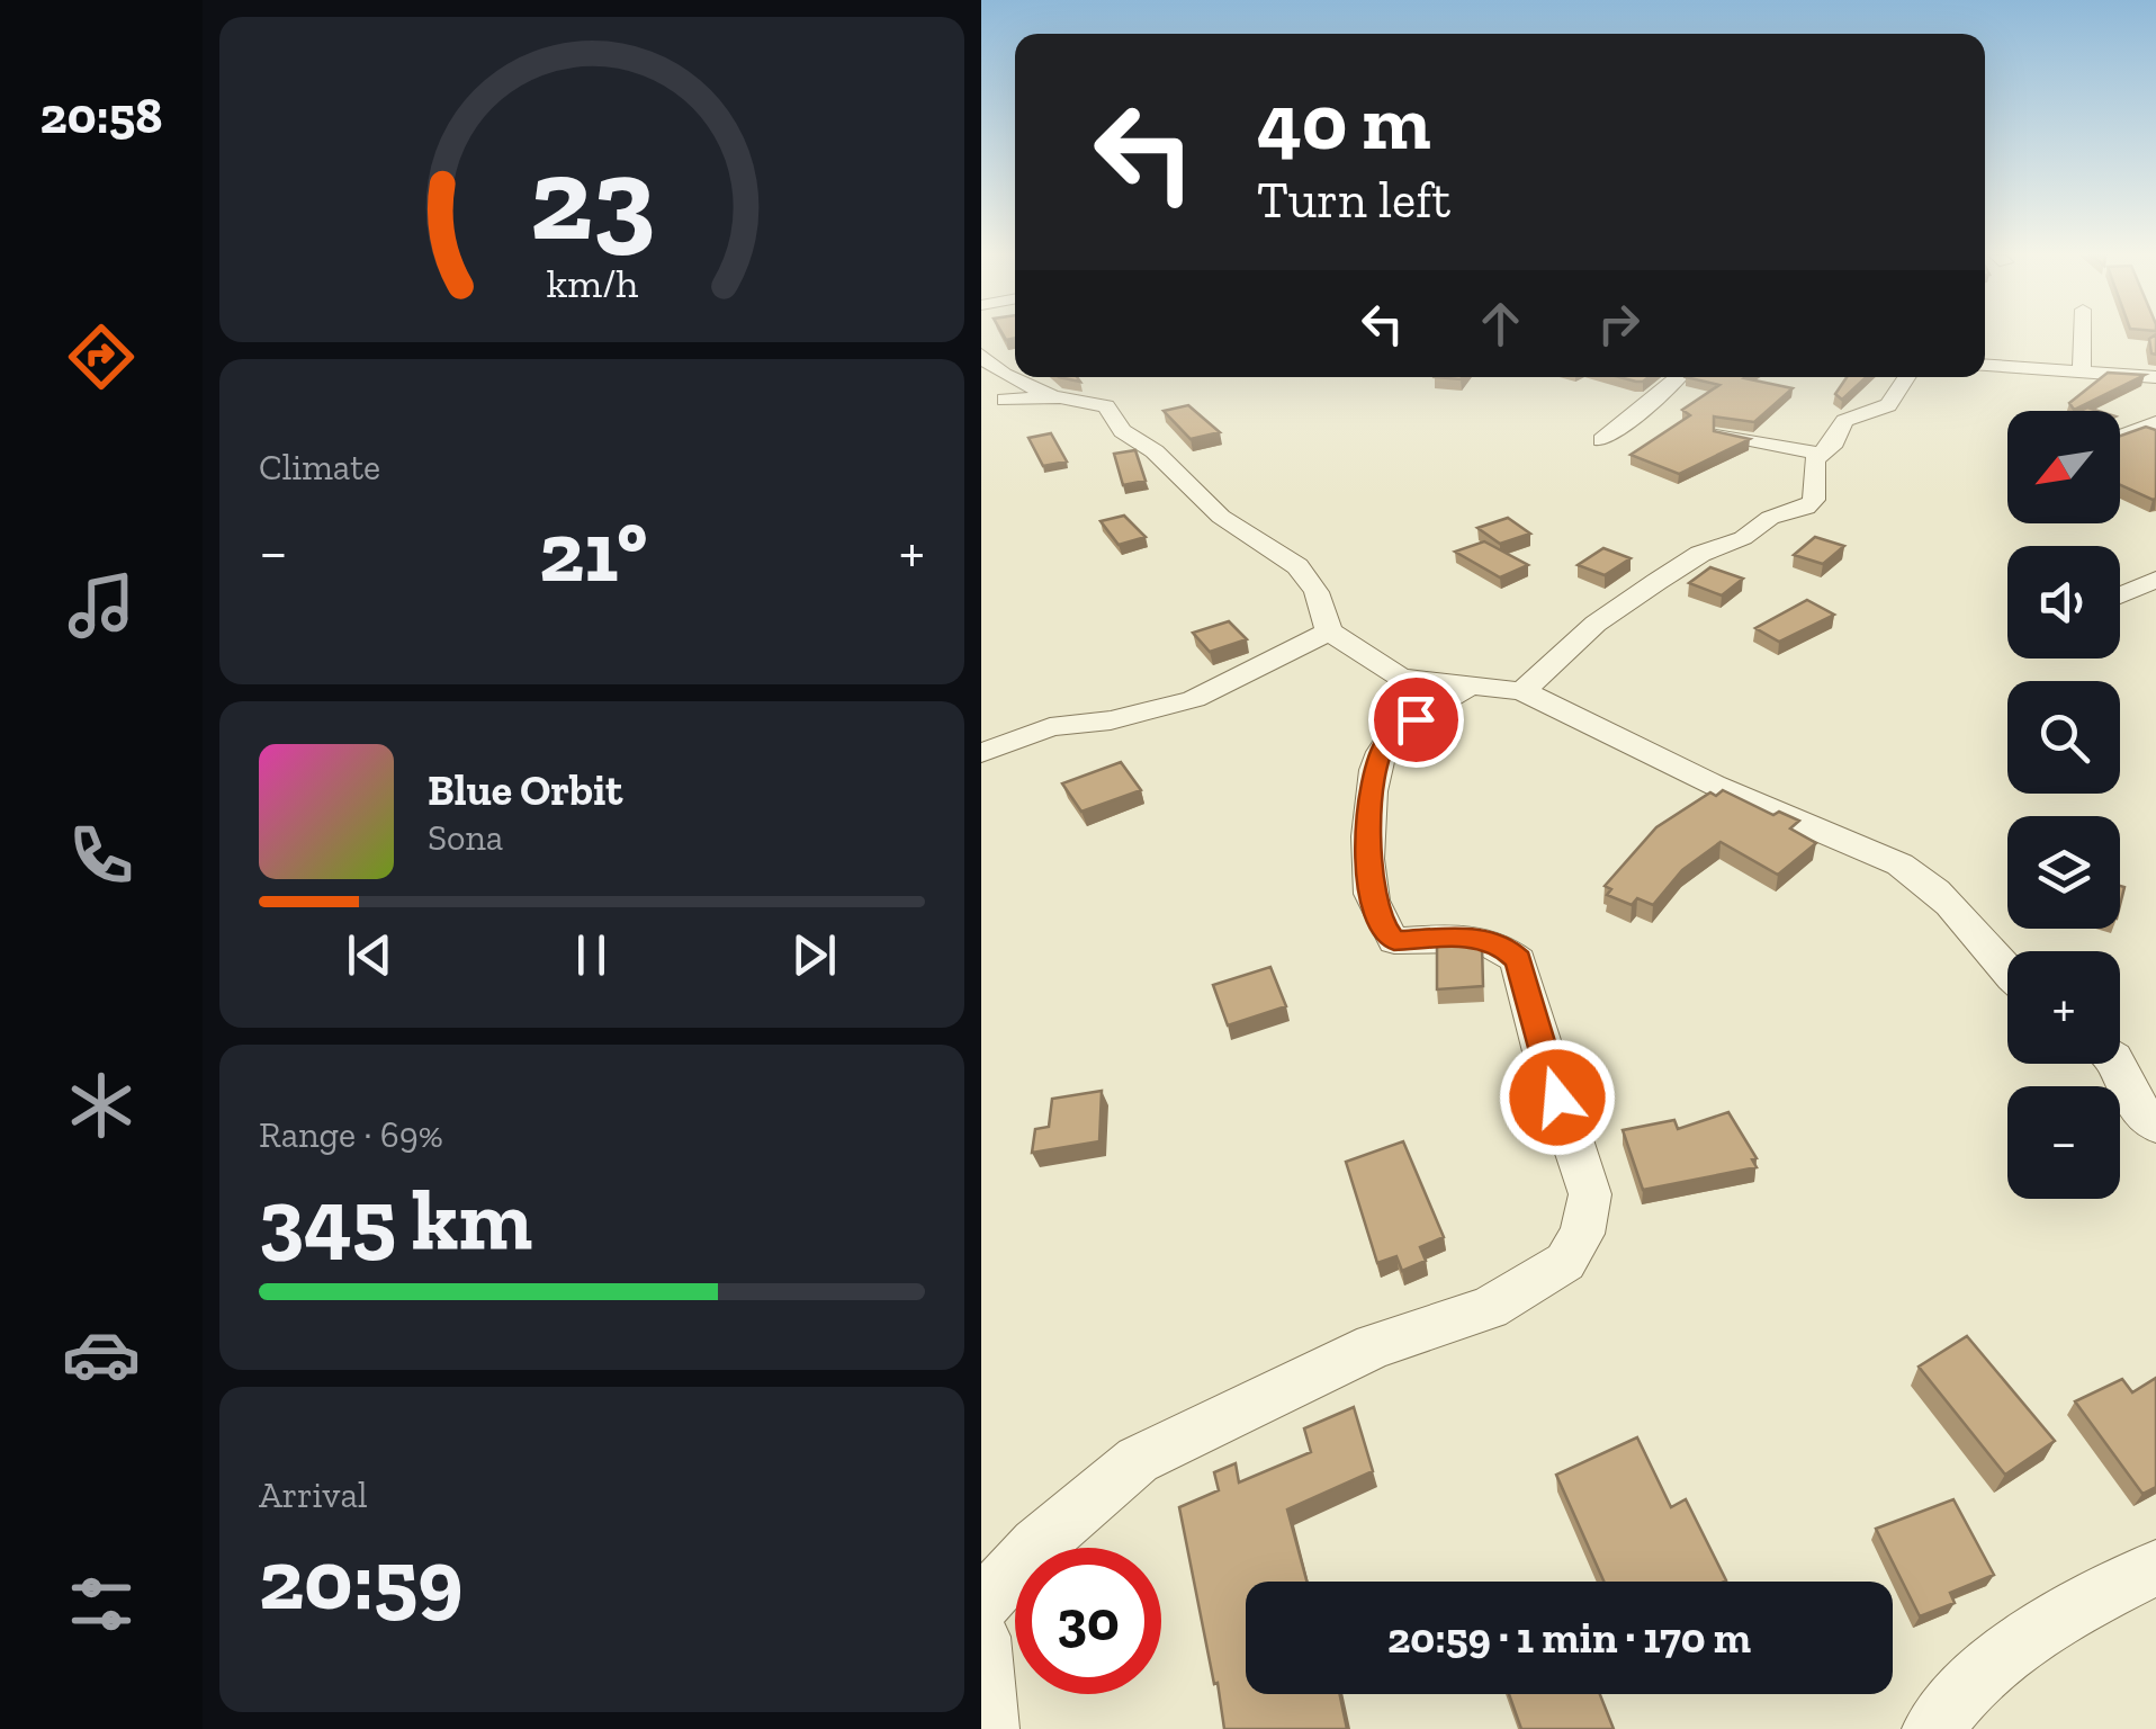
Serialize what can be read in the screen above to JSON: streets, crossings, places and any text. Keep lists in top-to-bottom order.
{
  "north": "bottom left",
  "page": {
    "tabs": "20:58",
    "turn": ["40 m", "Turn left"],
    "tile": [
      "Climate",
      ["Range · 69%", "345 km"],
      ["Arrival", "20:59"]
    ],
    "map_buttons": ["+", "−"],
    "heat": ["−", "21°", "+"],
    "song": ["Blue Orbit", "Sona"],
    "limit": "30",
    "trip": "20:59 · 1 min · 170 m",
    "gauge": ["23", "km/h"]
  }
}
